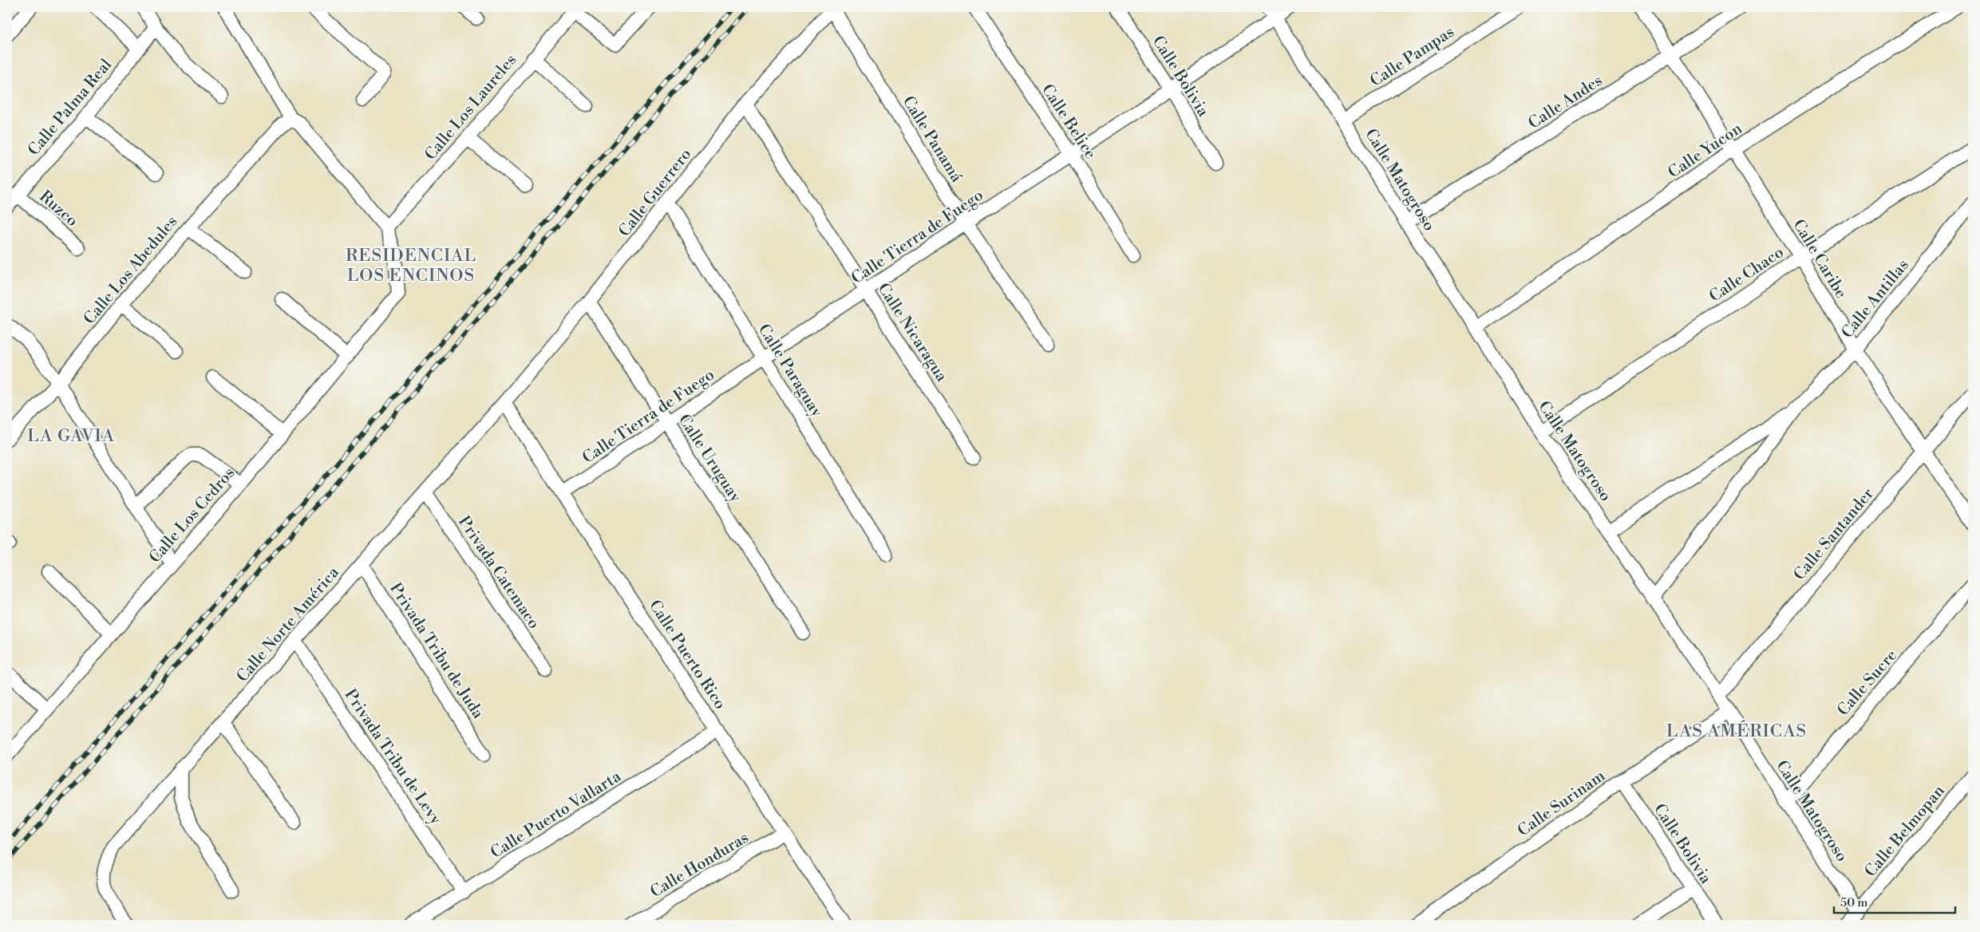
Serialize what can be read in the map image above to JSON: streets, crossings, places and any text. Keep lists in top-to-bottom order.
{
  "streets": {
    "street": [
      "Calle Pampas",
      "Calle Bolivia",
      "Calle Andes",
      "Calle Palma Real",
      "Calle Los Laureles",
      "Calle Belice",
      "Calle Panamá",
      "Calle Yucon",
      "Calle Matogroso",
      "Calle Guerrero",
      "Ruzco",
      "Calle Tierra de Fuego",
      "Calle Caribe",
      "Calle Los Abedules",
      "Calle Chaco",
      "Calle Antillas",
      "Calle Nicaragua",
      "Calle Paraguay",
      "Calle Uruguay",
      "Calle Los Cedros",
      "Calle Santander",
      "Privada Catemaco",
      "Calle Norte América",
      "Privada Tribu de Juda",
      "Calle Puerto Rico",
      "Calle Sucre",
      "Privada Tribu de Levy",
      "Calle Surinam",
      "Calle Puerto Vallarta",
      "Calle Belmopan",
      "Calle Honduras"
    ]
  },
  "crossings": [
    ["Calle Pampas", "Calle Matogroso"],
    ["Calle Bolivia", "Calle Tierra de Fuego"],
    ["Calle Bolivia", "Calle Surinam"],
    ["Calle Andes", "Calle Matogroso"],
    ["Calle Andes", "Calle Caribe"],
    ["Calle Palma Real", "Ruzco"],
    ["Calle Los Laureles", "Calle Los Cedros"],
    ["Calle Belice", "Calle Tierra de Fuego"],
    ["Calle Panamá", "Calle Guerrero"],
    ["Calle Panamá", "Calle Tierra de Fuego"],
    ["Calle Yucon", "Calle Matogroso"],
    ["Calle Yucon", "Calle Caribe"],
    ["Calle Matogroso", "Calle Tierra de Fuego"],
    ["Calle Matogroso", "Calle Chaco"],
    ["Calle Matogroso", "Calle Antillas"],
    ["Calle Matogroso", "Calle Santander"],
    ["Calle Matogroso", "Calle Sucre"],
    ["Calle Matogroso", "Calle Surinam"],
    ["Calle Matogroso", "Calle Belmopan"],
    ["Calle Guerrero", "Calle Nicaragua"],
    ["Calle Guerrero", "Calle Paraguay"],
    ["Calle Guerrero", "Calle Uruguay"],
    ["Calle Guerrero", "Calle Norte América"],
    ["Calle Guerrero", "Calle Puerto Rico"],
    ["Calle Tierra de Fuego", "Calle Nicaragua"],
    ["Calle Tierra de Fuego", "Calle Paraguay"],
    ["Calle Tierra de Fuego", "Calle Uruguay"],
    ["Calle Tierra de Fuego", "Calle Puerto Rico"],
    ["Calle Caribe", "Calle Chaco"],
    ["Calle Caribe", "Calle Antillas"],
    ["Calle Caribe", "Calle Santander"],
    ["Privada Catemaco", "Calle Norte América"],
    ["Calle Norte América", "Privada Tribu de Juda"],
    ["Calle Norte América", "Calle Puerto Rico"],
    ["Calle Norte América", "Privada Tribu de Levy"],
    ["Calle Puerto Rico", "Calle Puerto Vallarta"],
    ["Calle Puerto Rico", "Calle Honduras"],
    ["Privada Tribu de Levy", "Calle Puerto Vallarta"]
  ],
  "districts": ["RESIDENCIAL LOS ENCINOS", "LA GAVIA", "LAS AMÉRICAS"],
  "scale_bar": "50 m"
}
